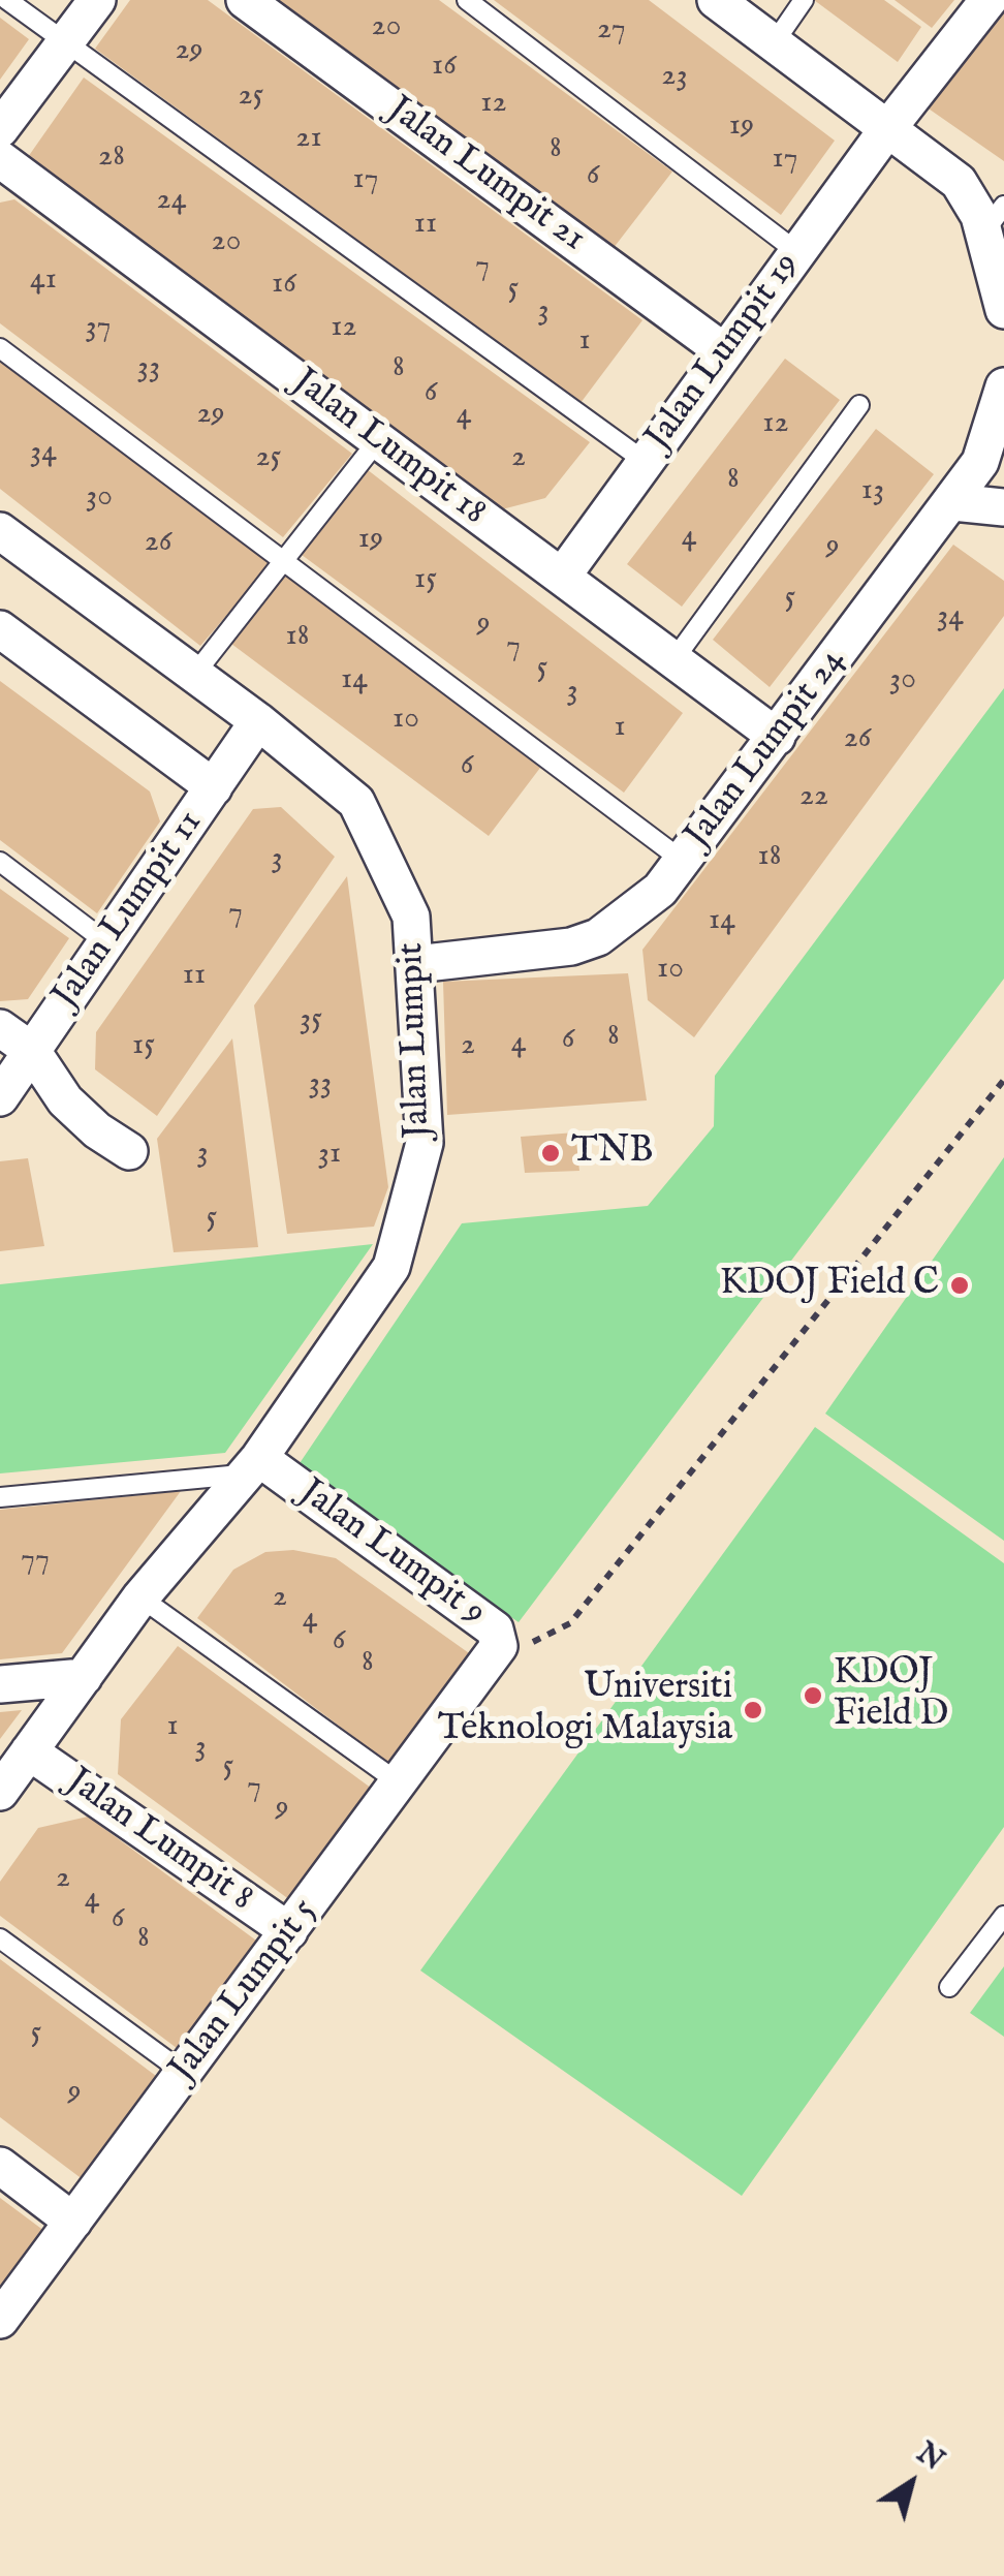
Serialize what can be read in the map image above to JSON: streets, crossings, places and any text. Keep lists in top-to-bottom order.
{
  "streets": {
    "street": [
      "Jalan Lumpit 21",
      "Jalan Lumpit 19",
      "Jalan Lumpit 18",
      "Jalan Lumpit 24",
      "Jalan Lumpit 11",
      "Jalan Lumpit",
      "Jalan Lumpit 9",
      "Jalan Lumpit 8",
      "Jalan Lumpit 5"
    ]
  },
  "crossings": [
    ["Jalan Lumpit 21", "Jalan Lumpit 19"],
    ["Jalan Lumpit 19", "Jalan Lumpit 18"],
    ["Jalan Lumpit 18", "Jalan Lumpit 24"],
    ["Jalan Lumpit 24", "Jalan Lumpit"],
    ["Jalan Lumpit 11", "Jalan Lumpit"],
    ["Jalan Lumpit", "Jalan Lumpit 9"],
    ["Jalan Lumpit", "Jalan Lumpit 8"],
    ["Jalan Lumpit 9", "Jalan Lumpit 5"],
    ["Jalan Lumpit 8", "Jalan Lumpit 5"]
  ],
  "places": [
    "TNB",
    "KDOJ Field C",
    "KDOJ Field D",
    "Universiti Teknologi Malaysia"
  ],
  "house_numbers": [
    "20",
    "27",
    "29",
    "16",
    "23",
    "25",
    "12",
    "19",
    "21",
    "8",
    "28",
    "17",
    "6",
    "17",
    "24",
    "11",
    "20",
    "7",
    "41",
    "16",
    "5",
    "3",
    "37",
    "12",
    "1",
    "33",
    "8",
    "6",
    "29",
    "4",
    "12",
    "34",
    "25",
    "2",
    "8",
    "13",
    "30",
    "4",
    "19",
    "26",
    "9",
    "15",
    "5",
    "34",
    "9",
    "18",
    "7",
    "5",
    "14",
    "30",
    "3",
    "10",
    "1",
    "26",
    "6",
    "22",
    "18",
    "3",
    "7",
    "14",
    "10",
    "11",
    "35",
    "8",
    "6",
    "4",
    "15",
    "2",
    "33",
    "3",
    "31",
    "5",
    "77",
    "2",
    "4",
    "6",
    "8",
    "1",
    "3",
    "5",
    "7",
    "9",
    "2",
    "4",
    "6",
    "8",
    "5",
    "9"
  ],
  "north": "top right"
}
